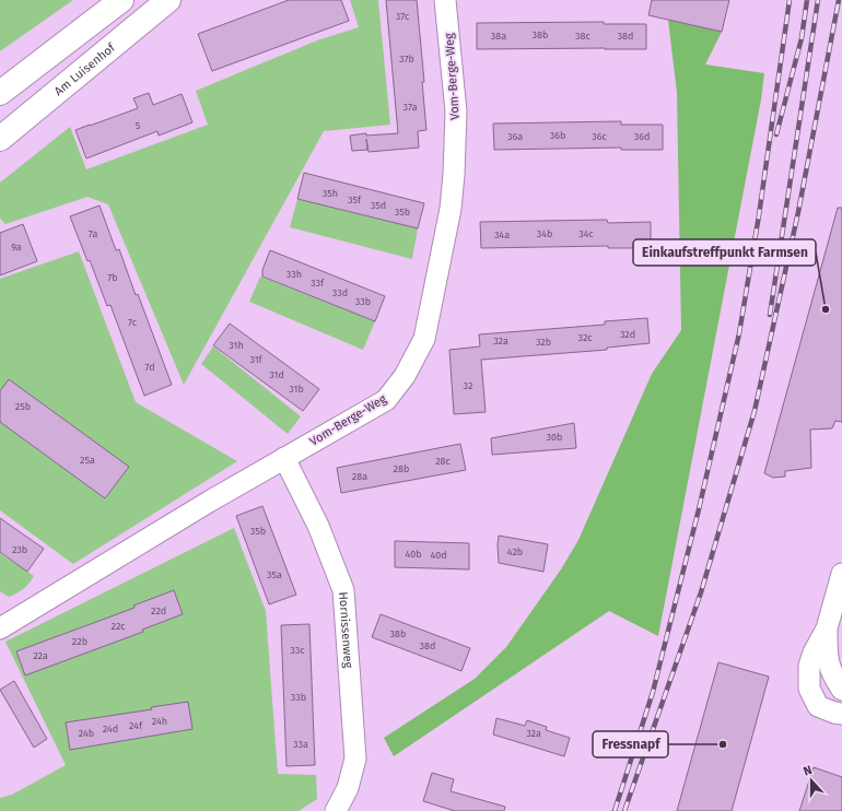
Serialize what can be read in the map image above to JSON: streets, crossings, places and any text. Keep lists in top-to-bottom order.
{
  "streets": {
    "main road": ["Am Luisenhof"],
    "street": ["Vom-Berge-Weg", "Hornissenweg"]
  },
  "crossings": [
    ["Vom-Berge-Weg", "Hornissenweg"]
  ],
  "places": ["Einkaufstreffpunkt Farmsen", "Fressnapf"],
  "house_numbers": [
    "37c",
    "38b",
    "38a",
    "38c",
    "38d",
    "37b",
    "37a",
    "5",
    "36b",
    "36a",
    "36c",
    "36d",
    "35h",
    "35f",
    "35d",
    "35b",
    "7a",
    "34b",
    "34c",
    "34a",
    "9a",
    "33h",
    "7b",
    "33f",
    "33d",
    "33b",
    "7c",
    "32d",
    "32c",
    "32a",
    "32b",
    "31h",
    "31f",
    "7d",
    "31d",
    "32",
    "31b",
    "25b",
    "30b",
    "25a",
    "28c",
    "28b",
    "28a",
    "35b",
    "23b",
    "42b",
    "40b",
    "40d",
    "35a",
    "22d",
    "22c",
    "38b",
    "22b",
    "38d",
    "33c",
    "22a",
    "33b",
    "24h",
    "24f",
    "24d",
    "24b",
    "32a",
    "33a"
  ],
  "north": "top"
}
